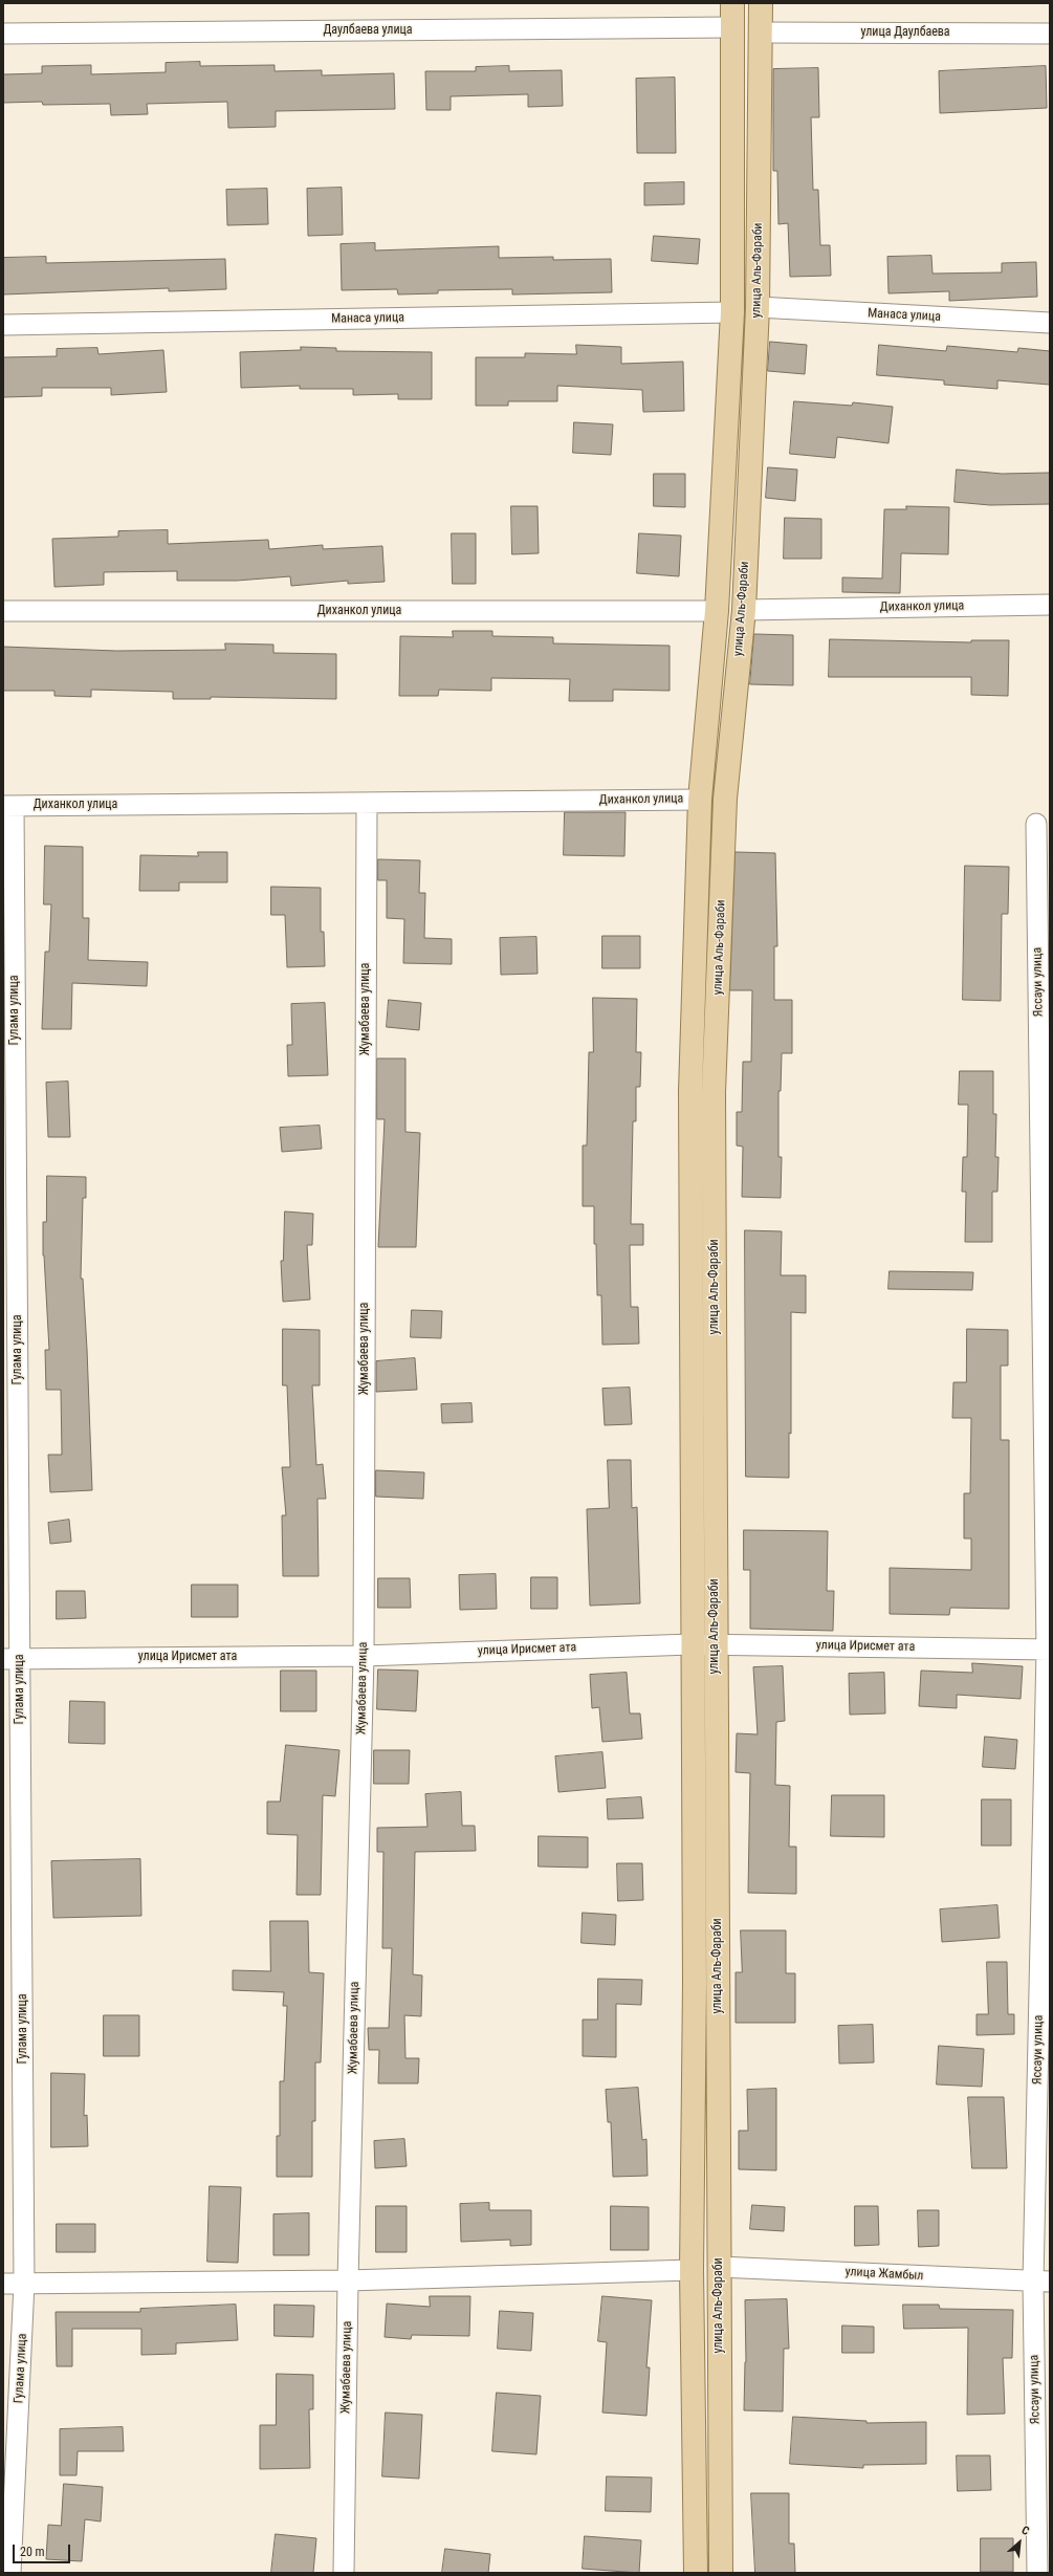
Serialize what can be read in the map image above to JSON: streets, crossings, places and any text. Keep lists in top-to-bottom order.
{
  "streets": {
    "main road": ["улица Аль-Фараби"],
    "street": [
      "Даулбаева улица",
      "улица Даулбаева",
      "Манаса улица",
      "Диханкол улица",
      "Яссауи улица",
      "Жумабаева улица",
      "Гулама улица",
      "улица Ирисмет ата",
      "улица Жамбыл"
    ]
  },
  "crossings": [
    ["Даулбаева улица", "улица Аль-Фараби"],
    ["улица Даулбаева", "улица Аль-Фараби"],
    ["улица Аль-Фараби", "Манаса улица"],
    ["улица Аль-Фараби", "Диханкол улица"],
    ["улица Аль-Фараби", "улица Ирисмет ата"],
    ["улица Аль-Фараби", "улица Жамбыл"],
    ["Диханкол улица", "Жумабаева улица"],
    ["Диханкол улица", "Гулама улица"],
    ["Яссауи улица", "улица Ирисмет ата"],
    ["Яссауи улица", "улица Жамбыл"],
    ["Жумабаева улица", "улица Ирисмет ата"],
    ["Гулама улица", "улица Ирисмет ата"]
  ],
  "scale_bar": "20 m",
  "north": "top right"
}
